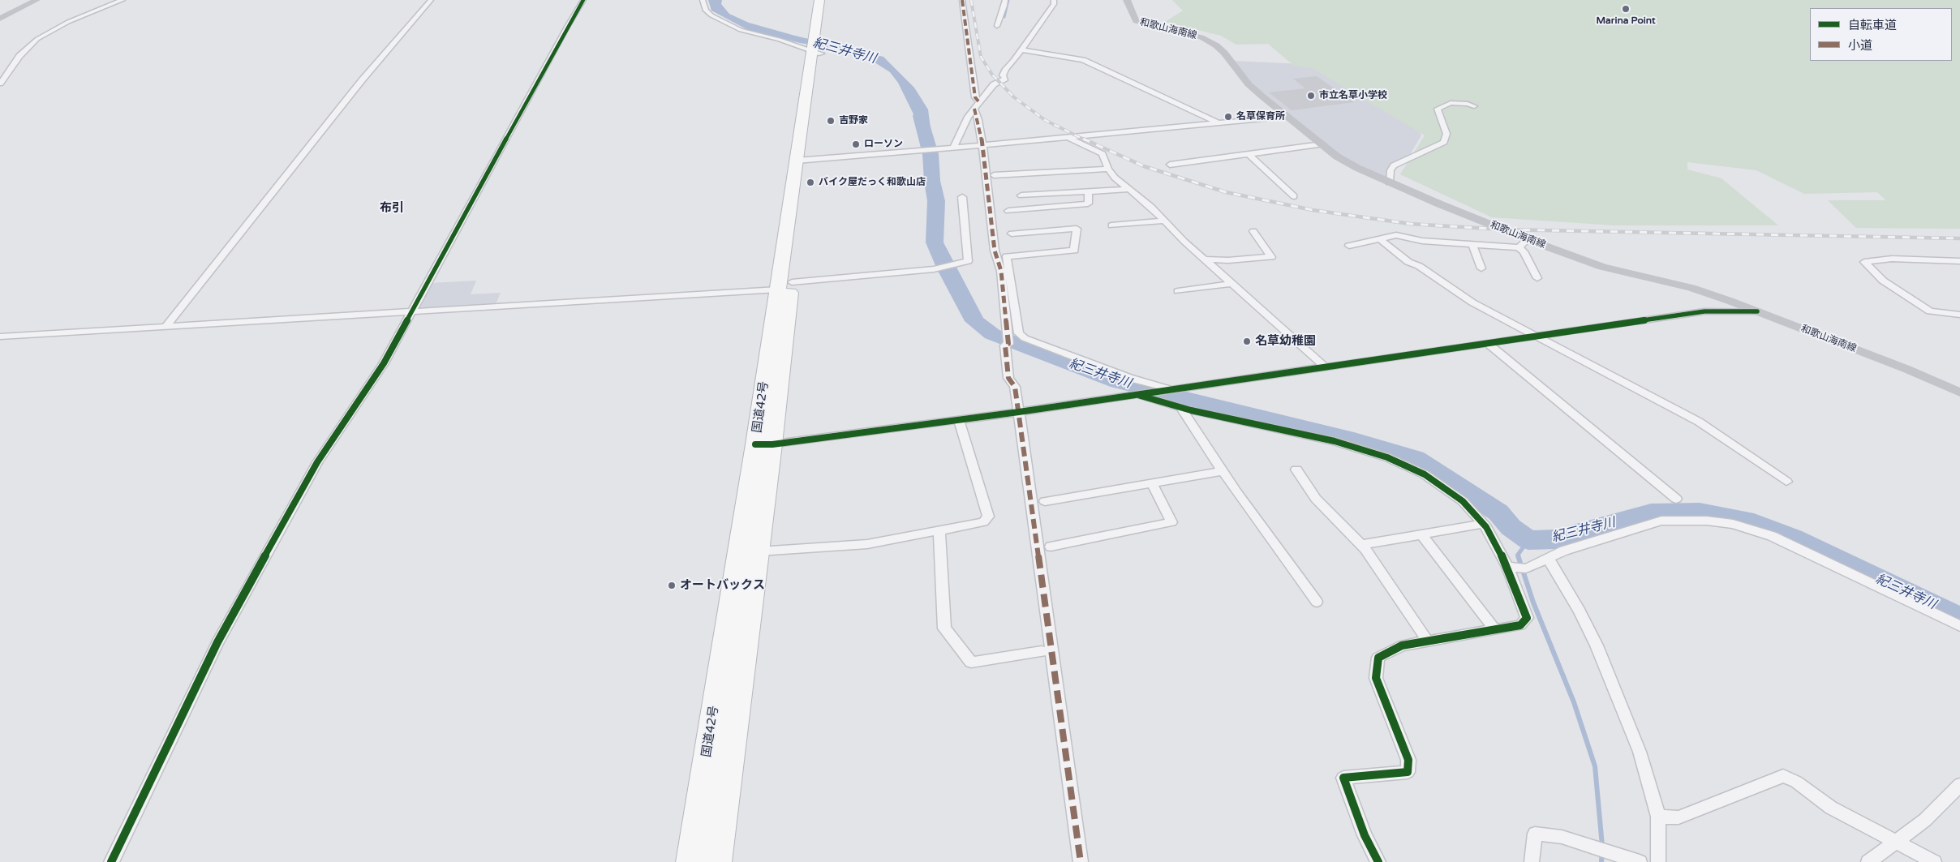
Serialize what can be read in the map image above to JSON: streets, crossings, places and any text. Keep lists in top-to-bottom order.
{
  "streets": {
    "highway": ["国道42号"],
    "main road": ["和歌山海南線"]
  },
  "districts": ["布引"],
  "water": ["紀三井寺川"],
  "places": [
    "Marina Point",
    "市立名草小学校",
    "名草保育所",
    "吉野家",
    "ローソン",
    "バイク屋だっく和歌山店",
    "名草幼稚園",
    "オートバックス"
  ],
  "legend": ["自転車道", "小道"]
}
